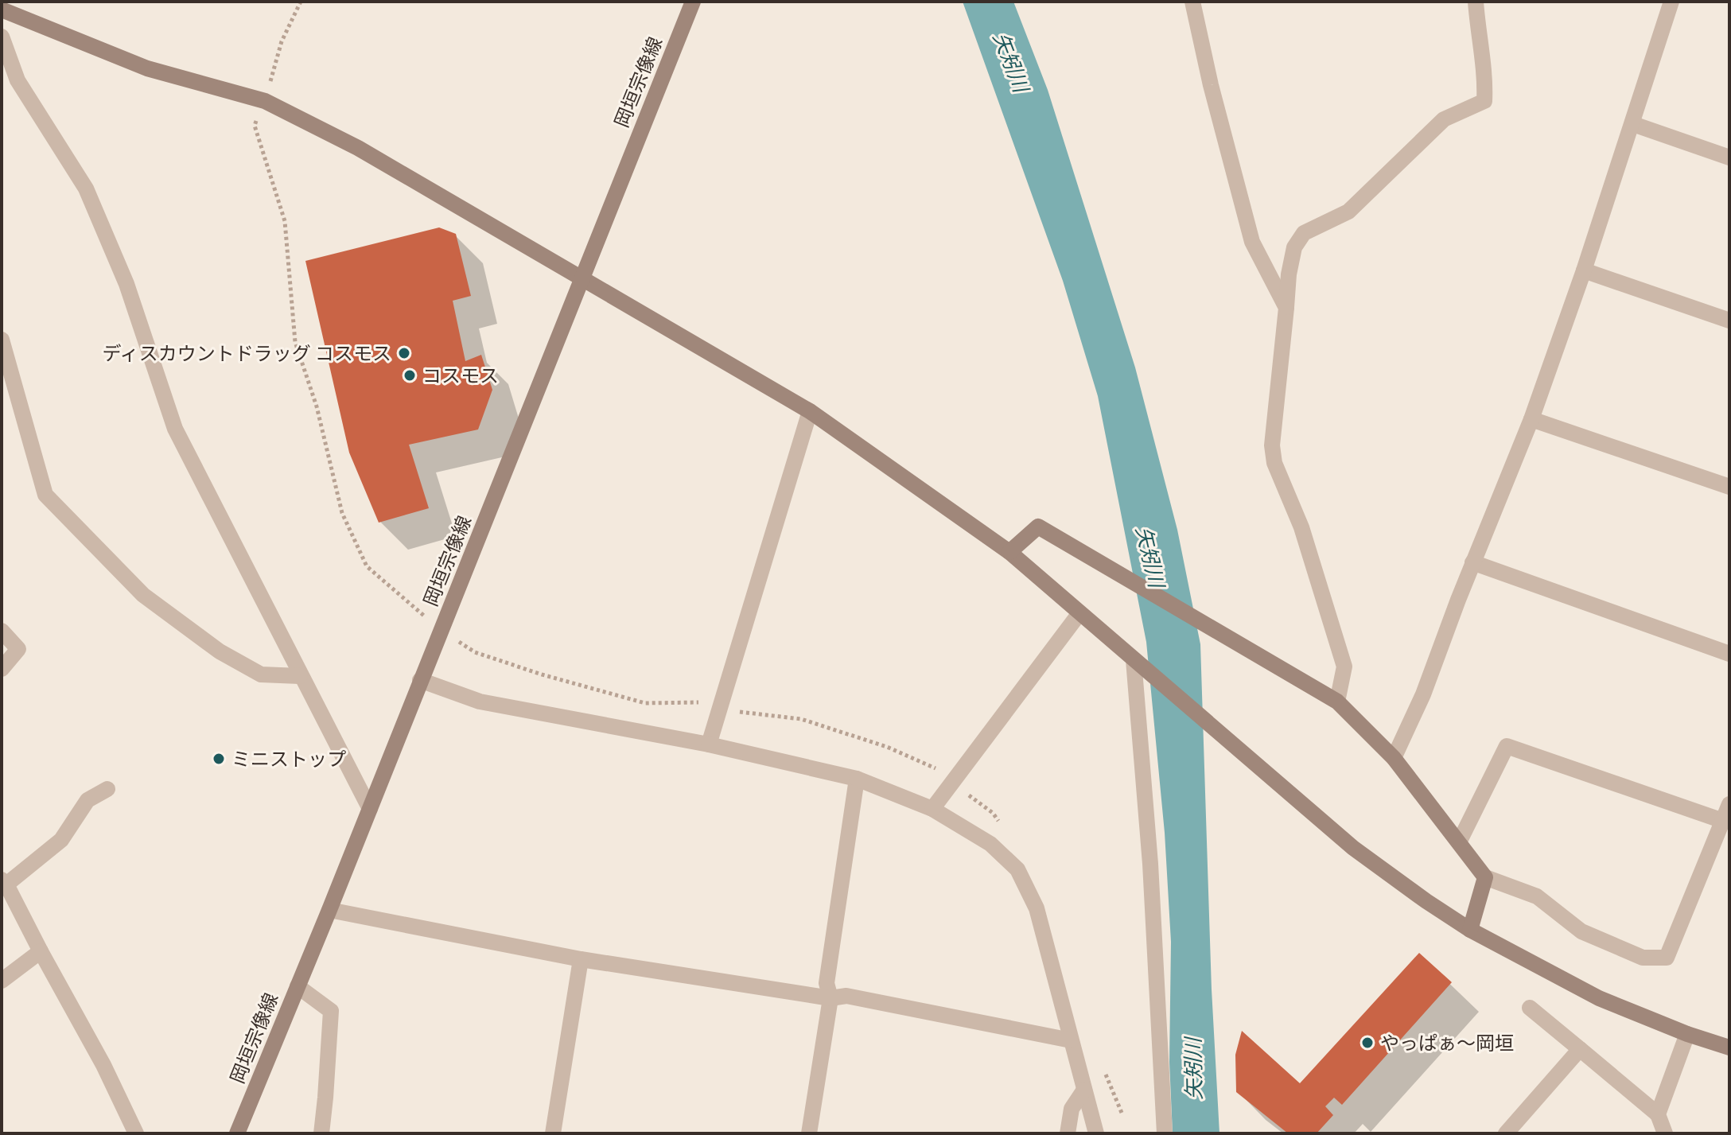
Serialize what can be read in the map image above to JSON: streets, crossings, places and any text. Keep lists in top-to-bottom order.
{
  "streets": {
    "street": ["岡垣宗像線"]
  },
  "water": ["矢矧川"],
  "places": [
    "ディスカウントドラッグ コスモス",
    "コスモス",
    "ミニストップ",
    "やっぱぁ～岡垣"
  ]
}
